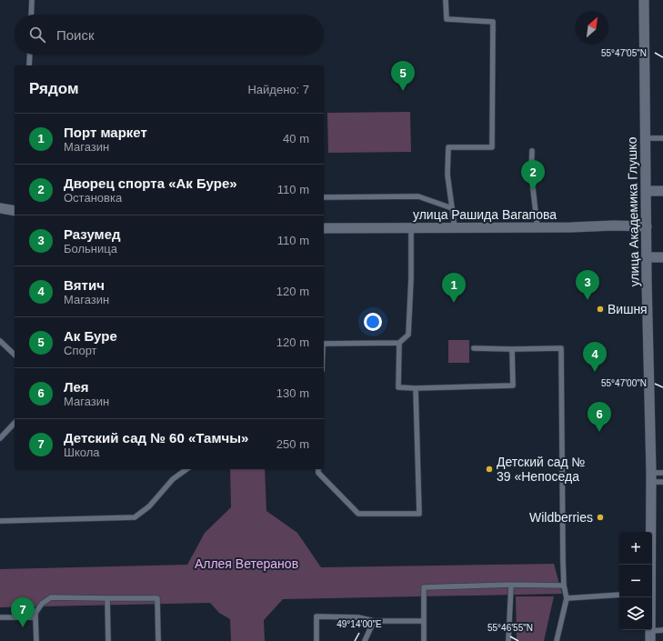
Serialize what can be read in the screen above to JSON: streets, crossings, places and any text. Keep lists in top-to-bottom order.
{
  "streets": {
    "street": ["улица Академика Глушко", "улица Рашида Вагапова"]
  },
  "crossings": [
    ["улица Академика Глушко", "улица Рашида Вагапова"]
  ],
  "parks": ["Аллея Ветеранов"],
  "places": ["Вишня", "Детский сад № 39 «Непоседа", "Wildberries"],
  "north": "top right",
  "page": {
    "search": "Поиск",
    "pins": [
      "5",
      "2",
      "3",
      "1",
      "4",
      "6",
      "7"
    ],
    "heading": ["Рядом", "Найдено: 7"],
    "list": [
      {
        "mark": "1",
        "name": "Порт маркет",
        "note": "Магазин",
        "value": "40 m"
      },
      {
        "mark": "2",
        "name": "Дворец спорта «Ак Буре»",
        "note": "Остановка",
        "value": "110 m"
      },
      {
        "mark": "3",
        "name": "Разумед",
        "note": "Больница",
        "value": "110 m"
      },
      {
        "mark": "4",
        "name": "Вятич",
        "note": "Магазин",
        "value": "120 m"
      },
      {
        "mark": "5",
        "name": "Ак Буре",
        "note": "Спорт",
        "value": "120 m"
      },
      {
        "mark": "6",
        "name": "Лея",
        "note": "Магазин",
        "value": "130 m"
      },
      {
        "mark": "7",
        "name": "Детский сад № 60 «Тамчы»",
        "note": "Школа",
        "value": "250 m"
      }
    ],
    "map_buttons": ["+", "−"]
  },
  "coordinates": [
    "55°47'05\"N",
    "55°47'00\"N",
    "49°14'00\"E",
    "55°46'55\"N"
  ]
}
